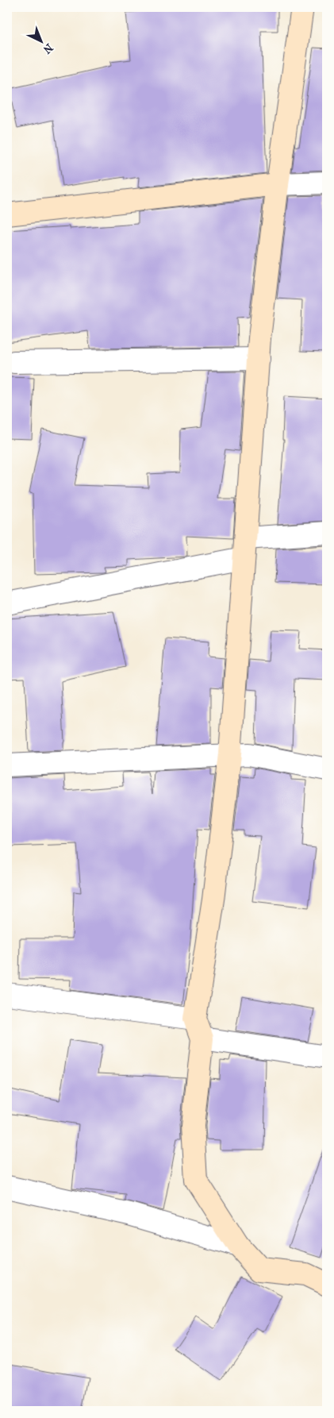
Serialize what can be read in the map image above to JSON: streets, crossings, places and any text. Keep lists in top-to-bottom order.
{
  "north": "bottom right"
}
